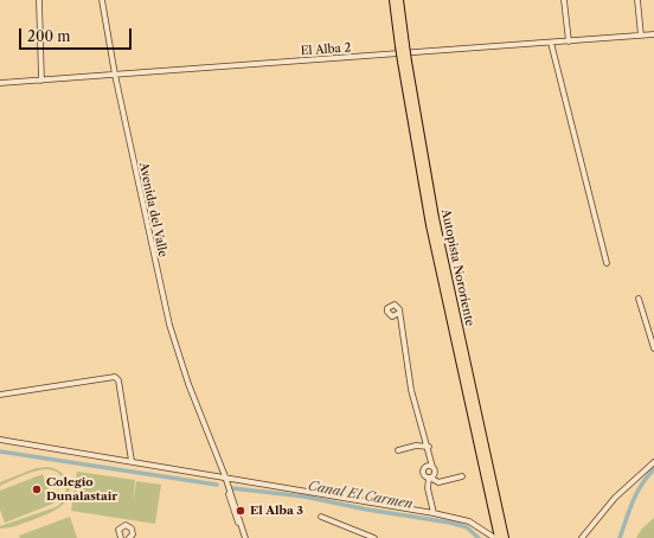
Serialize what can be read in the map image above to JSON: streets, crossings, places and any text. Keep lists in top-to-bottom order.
{
  "streets": {
    "highway": ["Autopista Nororiente"],
    "street": ["El Alba 2", "Avenida del Valle"]
  },
  "crossings": [
    ["El Alba 2", "Avenida del Valle"]
  ],
  "water": ["Canal El Carmen"],
  "places": ["Colegio Dunalastair", "El Alba 3"],
  "scale_bar": "200 m"
}
